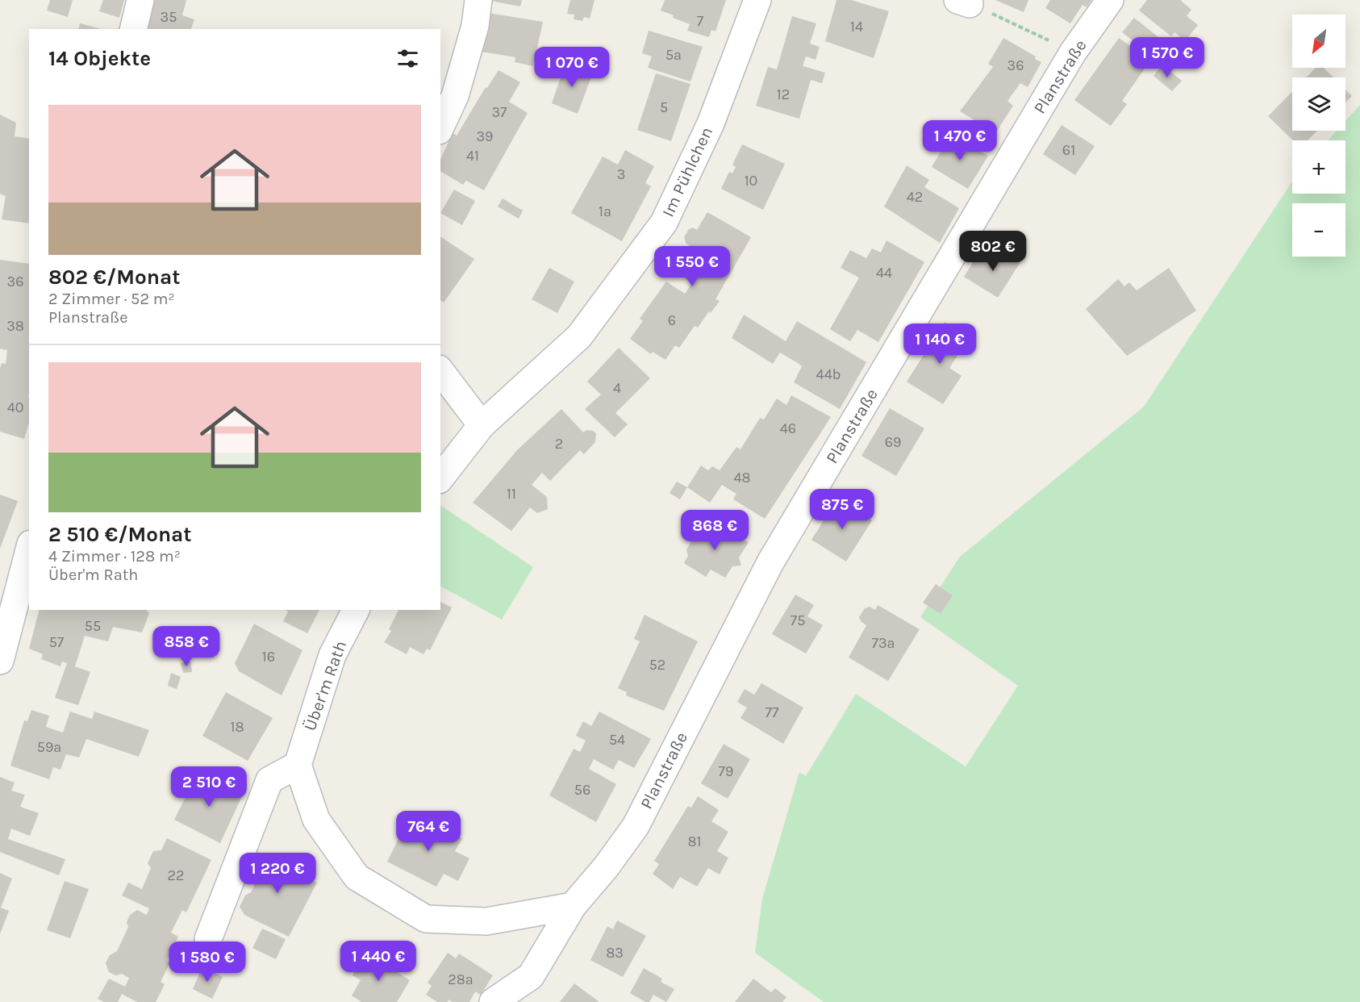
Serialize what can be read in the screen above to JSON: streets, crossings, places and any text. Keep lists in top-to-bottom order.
{
  "streets": {
    "street": ["Planstraße", "Im Pühlchen", "Über'm Rath"]
  },
  "house_numbers": [
    "35",
    "7",
    "14",
    "5a",
    "36",
    "12",
    "5",
    "37",
    "39",
    "61",
    "41",
    "3",
    "10",
    "42",
    "1a",
    "44",
    "36",
    "6",
    "38",
    "44b",
    "4",
    "40",
    "46",
    "69",
    "2",
    "48",
    "11",
    "75",
    "55",
    "57",
    "73a",
    "16",
    "52",
    "77",
    "18",
    "54",
    "59a",
    "79",
    "56",
    "81",
    "22",
    "83",
    "28a"
  ],
  "north": "bottom left",
  "page": {
    "map_buttons": ["+", "−"],
    "heading": "14 Objekte",
    "price": [
      "1 570 €",
      "1 070 €",
      "1 470 €",
      "802 €",
      "1 550 €",
      "1 140 €",
      "875 €",
      "868 €",
      "858 €",
      "2 510 €",
      "764 €",
      "1 220 €",
      "1 440 €",
      "1 580 €"
    ],
    "list": [
      {
        "name": "802 €/Monat",
        "note": "2 Zimmer · 52 m² · Planstraße"
      },
      {
        "name": "2 510 €/Monat",
        "note": "4 Zimmer · 128 m² · Über'm Rath"
      }
    ]
  }
}
